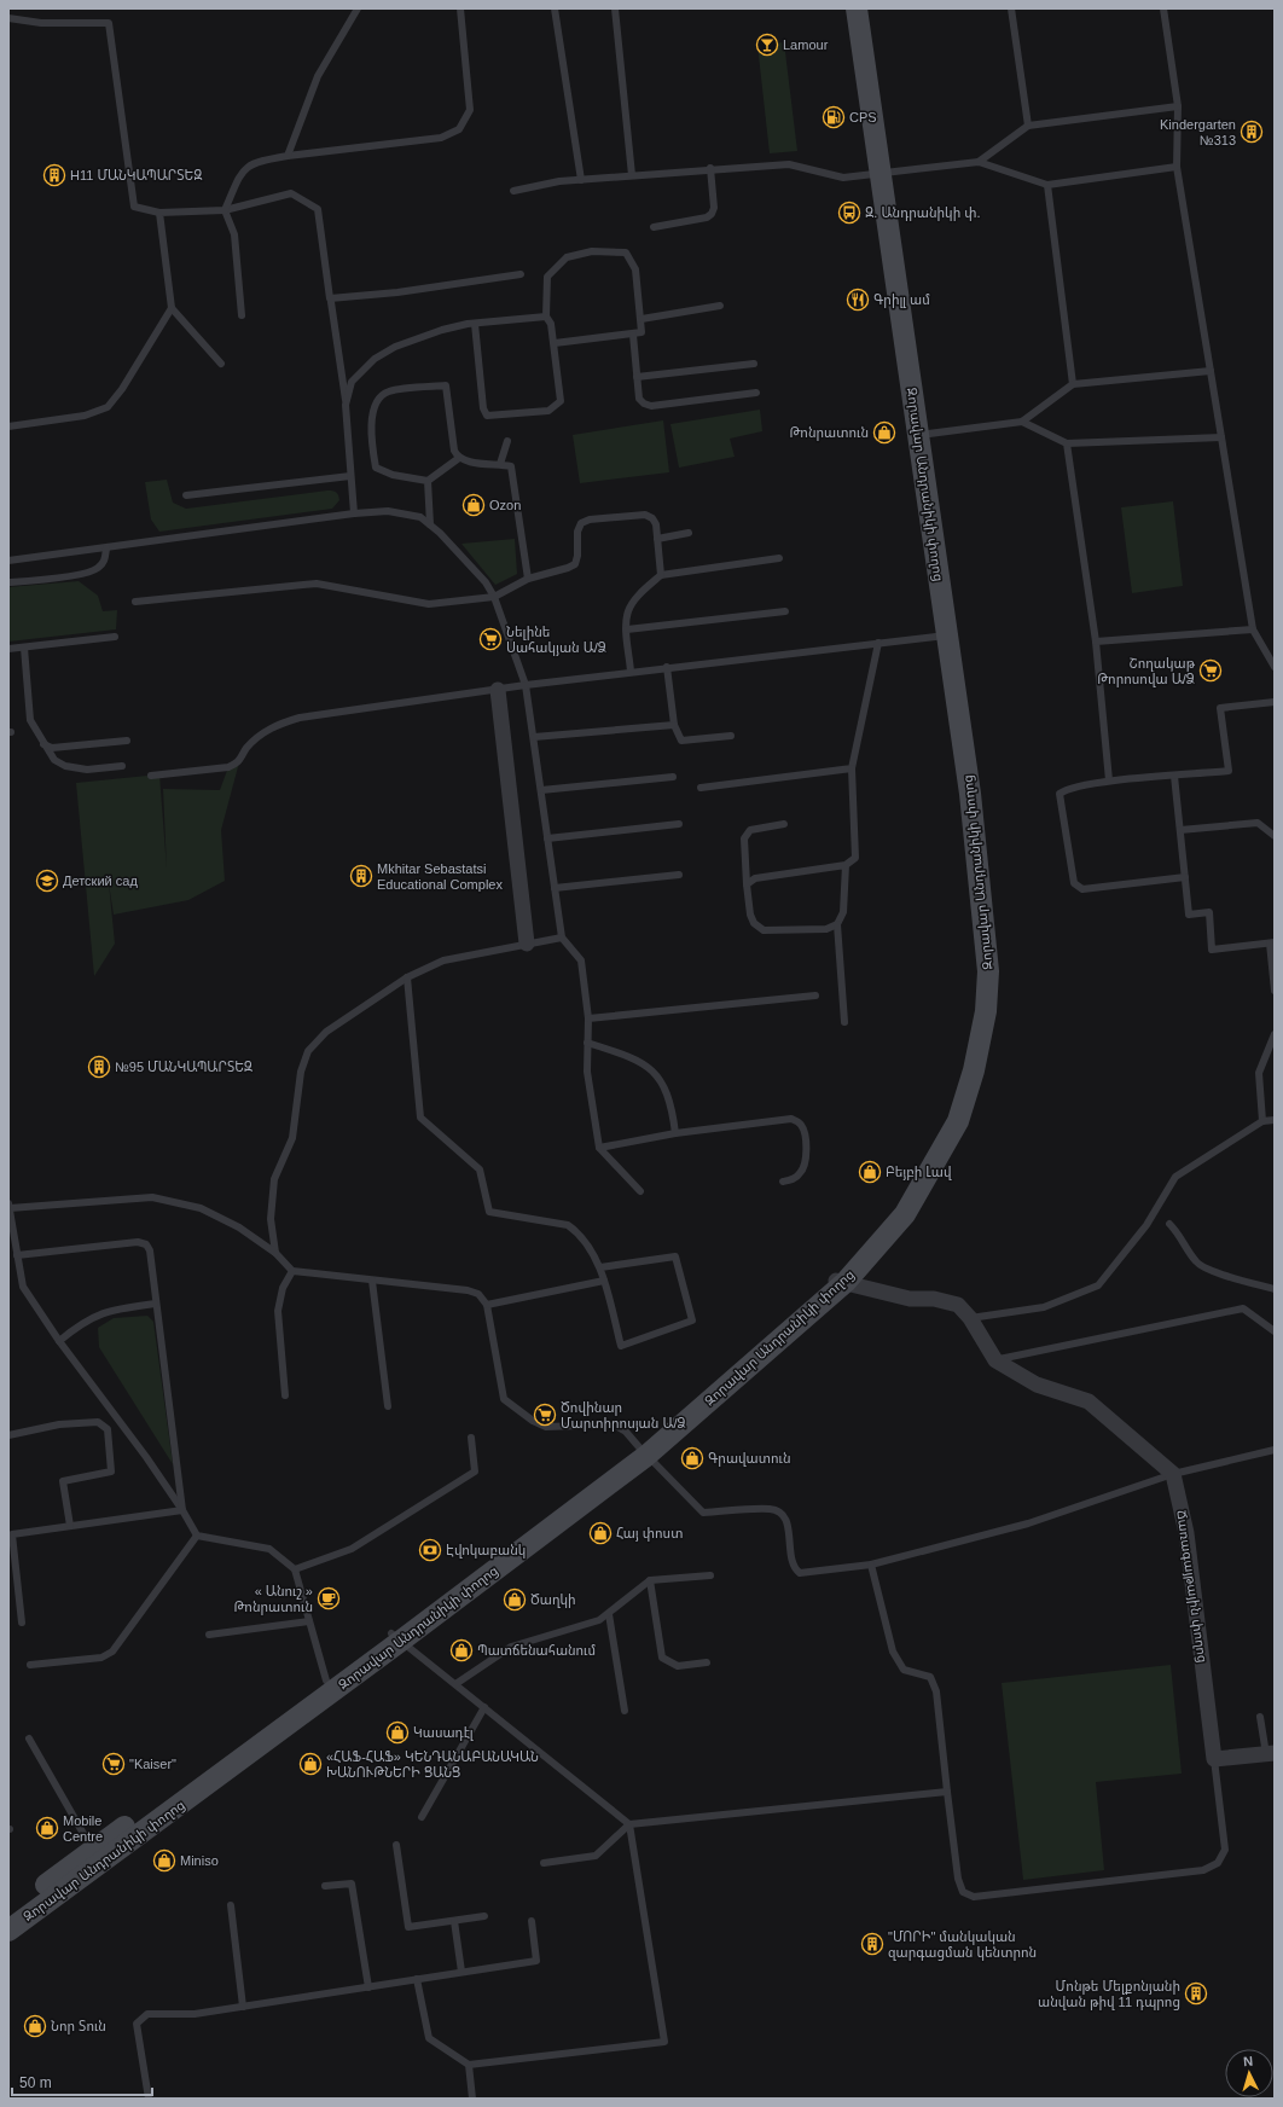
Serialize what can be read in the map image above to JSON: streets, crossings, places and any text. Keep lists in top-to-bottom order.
{
  "streets": {
    "main road": ["Զորավար Անդրանիկի փողոց"],
    "street": ["Ճառագայթային փողոց"]
  },
  "places": {
    "bar": ["Lamour"],
    "fuel station": ["CPS"],
    "building": [
      "Kindergarten №313",
      "H11 ՄԱՆԿԱՊԱՐՏԵԶ",
      "Mkhitar Sebastatsi Educational Complex",
      "№95 ՄԱՆԿԱՊԱՐՏԵԶ",
      "\"ՄՈՐԻ\" մանկական զարգացման կենտրոն",
      "Մոնթե Մելքոնյանի անվան թիվ 11 դպրոց"
    ],
    "bus stop": ["Զ. Անդրանիկի փ."],
    "restaurant": ["Գրիլլ ամ"],
    "shop": [
      "Թոնրատուն",
      "Ozon",
      "Բեյբի Լավ",
      "Գրավատուն",
      "Հայ փոստ",
      "Ծաղկի",
      "Պատճենահանում",
      "Կասադէլ",
      "«ՀԱՖ-ՀԱՖ» ԿԵՆԴԱՆԱԲԱՆԱԿԱՆ ԽԱՆՈՒԹՆԵՐԻ ՑԱՆՑ",
      "Mobile Centre",
      "Miniso",
      "Նոր Տուն"
    ],
    "supermarket": [
      "Նելինե Սահակյան Ա/Ձ",
      "Շողակաթ Թորոսովա Ա/Ձ",
      "Ծովինար Մարտիրոսյան Ա/Ձ",
      "\"Kaiser\""
    ],
    "school or university": ["Детский сад"],
    "bank": ["Էվոկաբանկ"],
    "cafe": ["« Անուշ » Թոնրատուն"]
  },
  "scale_bar": "50 m",
  "north": "top"
}
